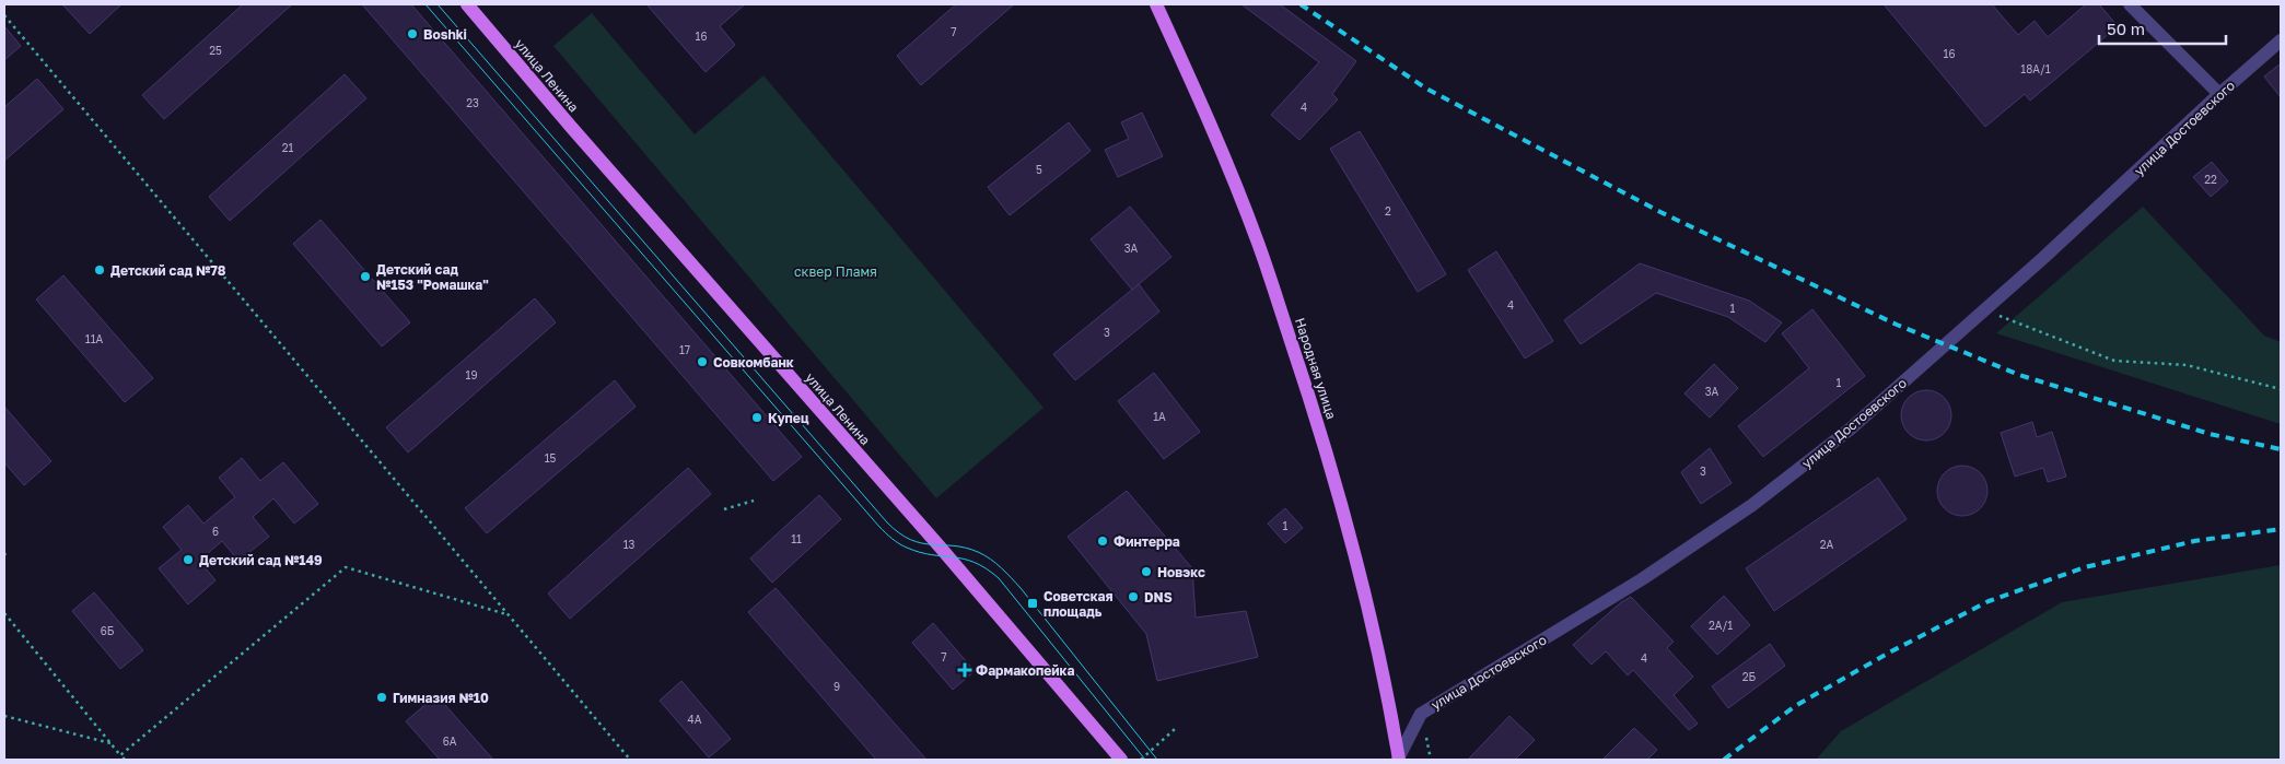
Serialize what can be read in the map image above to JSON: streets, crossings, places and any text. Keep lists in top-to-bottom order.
{
  "streets": {
    "main road": ["улица Ленина", "Народная улица"],
    "street": ["улица Достоевского"]
  },
  "crossings": [
    ["улица Достоевского", "Народная улица"]
  ],
  "parks": ["сквер Пламя"],
  "places": {
    "other": [
      "Boshki",
      "Детский сад №78",
      "Детский сад №153 \"Ромашка\"",
      "Совкомбанк",
      "Купец",
      "Финтерра",
      "Детский сад №149",
      "Новэкс",
      "DNS",
      "Гимназия №10"
    ],
    "transit": ["Советская площадь"],
    "health": ["Фармакопейка"]
  },
  "house_numbers": [
    "7",
    "16",
    "25",
    "16",
    "18А/1",
    "23",
    "4",
    "21",
    "5",
    "22",
    "2",
    "3А",
    "4",
    "1",
    "3",
    "11А",
    "17",
    "19",
    "1",
    "3А",
    "1А",
    "15",
    "3",
    "1",
    "6",
    "11",
    "13",
    "2А",
    "2А/1",
    "6Б",
    "7",
    "4",
    "2Б",
    "9",
    "4А",
    "6А"
  ],
  "scale_bar": "50 m"
}
